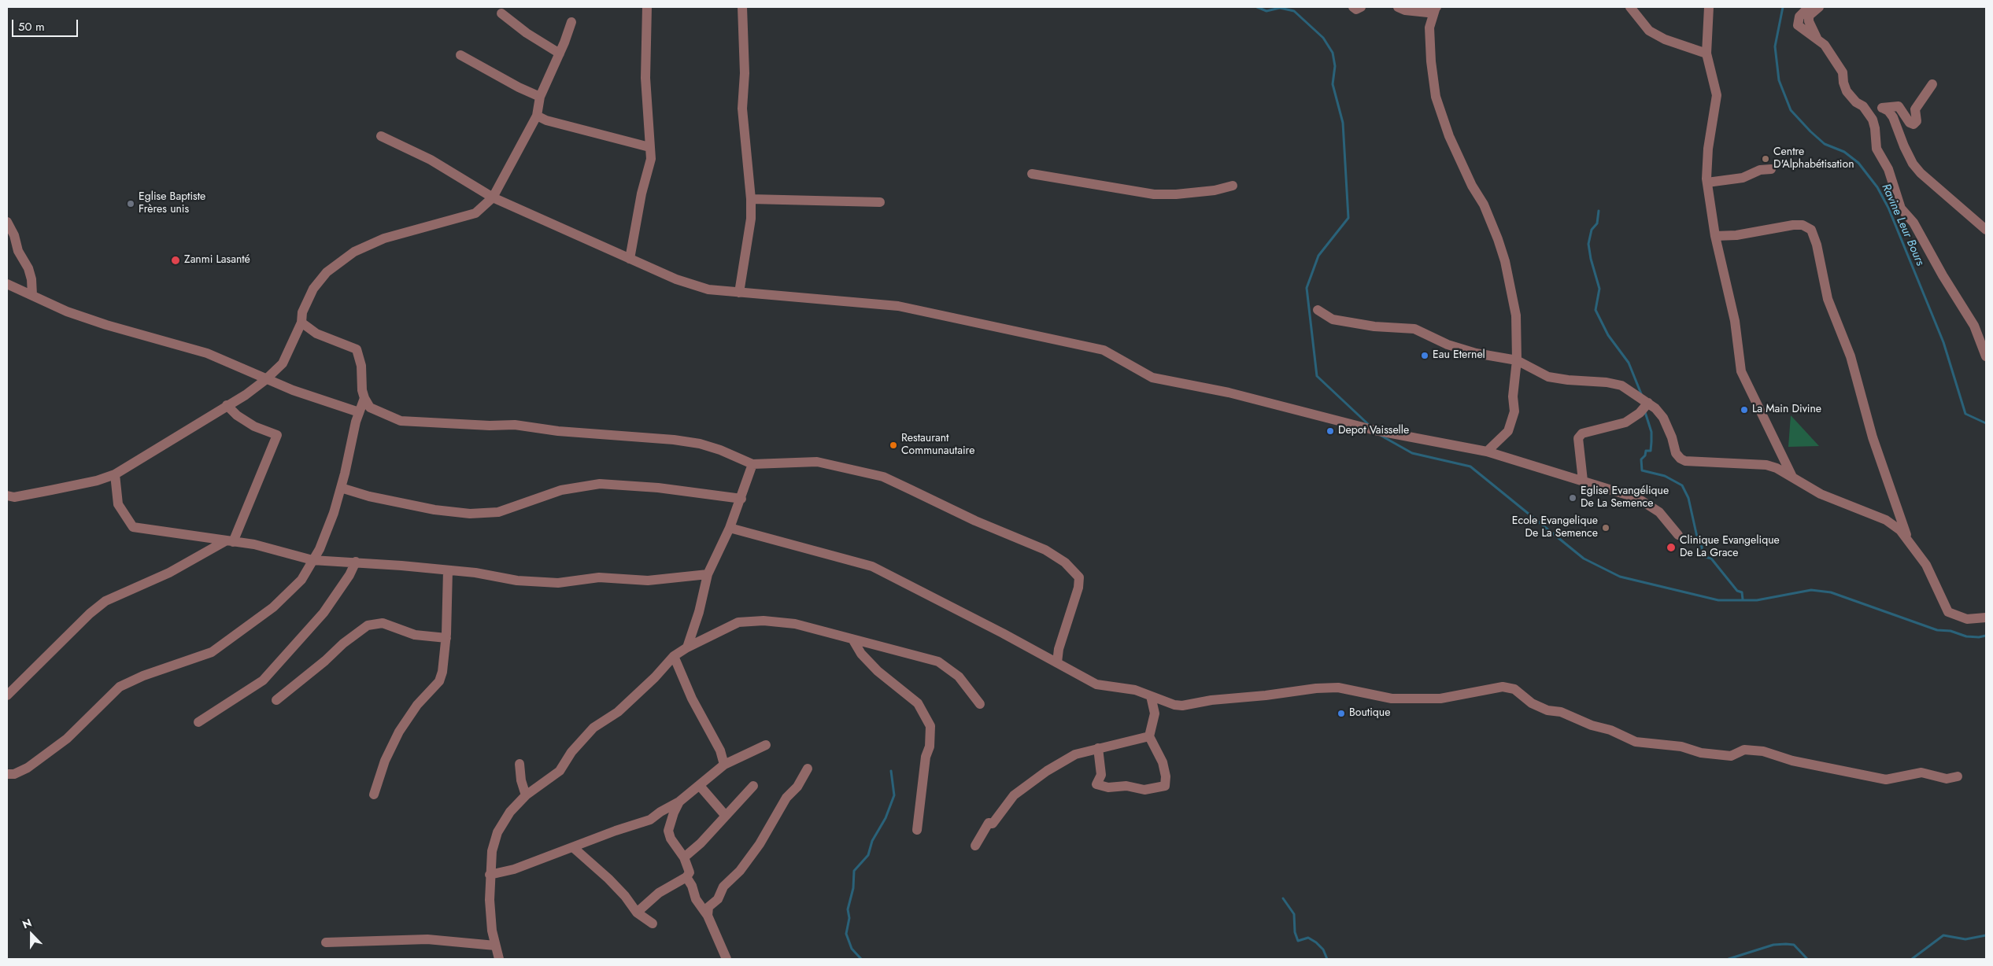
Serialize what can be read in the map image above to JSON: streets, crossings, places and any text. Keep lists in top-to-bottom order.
{
  "water": ["Ravine Leur Bours"],
  "places": [
    "Centre D'Alphabétisation",
    "Eglise Baptiste Frères unis",
    "Zanmi Lasanté",
    "Eau Eternel",
    "La Main Divine",
    "Depot Vaisselle",
    "Restaurant Communautaire",
    "Eglise Evangélique De La Semence",
    "Ecole Evangelique De La Semence",
    "Clinique Evangelique De La Grace",
    "Boutique"
  ],
  "scale_bar": "50 m",
  "north": "top"
}
